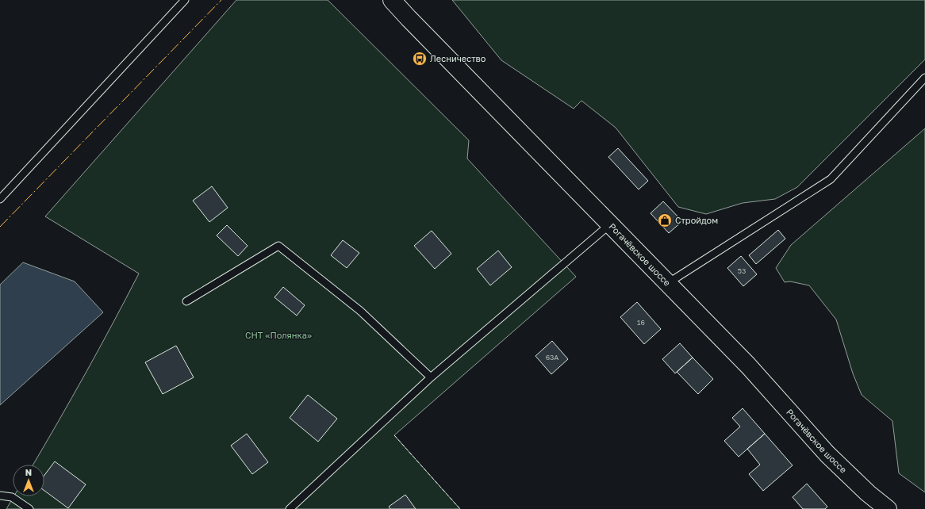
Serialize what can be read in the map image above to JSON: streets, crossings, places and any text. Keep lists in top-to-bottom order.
{
  "streets": {
    "main road": ["Рогачёвское шоссе"]
  },
  "parks": ["СНТ «Полянка»"],
  "places": {
    "bus stop": ["Лесничество"],
    "shop": ["Стройдом"]
  },
  "house_numbers": ["53", "16", "63А"],
  "north": "top"
}
